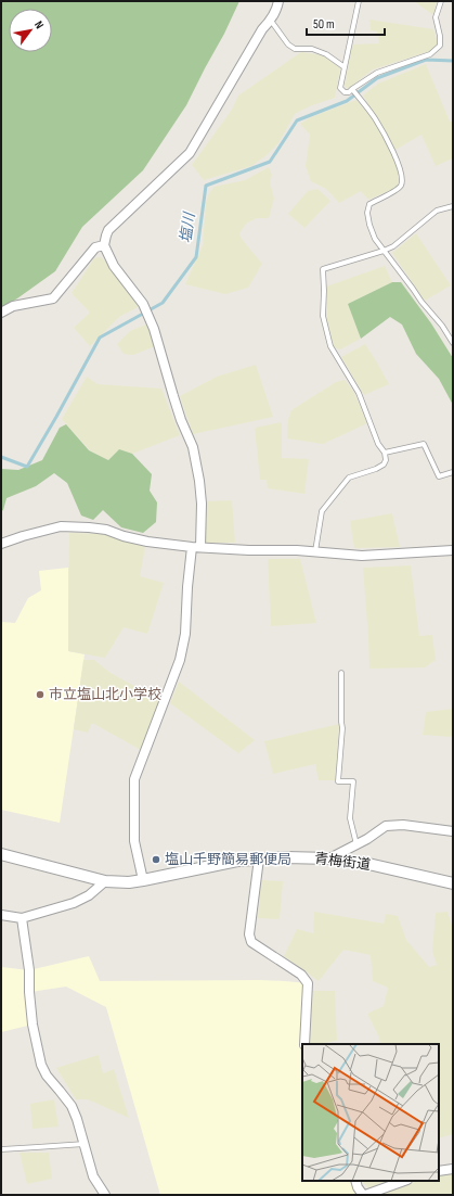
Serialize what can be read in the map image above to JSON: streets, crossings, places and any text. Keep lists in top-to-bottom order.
{
  "streets": {
    "street": ["青梅街道"]
  },
  "water": ["塩川"],
  "places": ["市立塩山北小学校", "塩山千野簡易郵便局"],
  "scale_bar": "50 m",
  "north": "top right"
}
